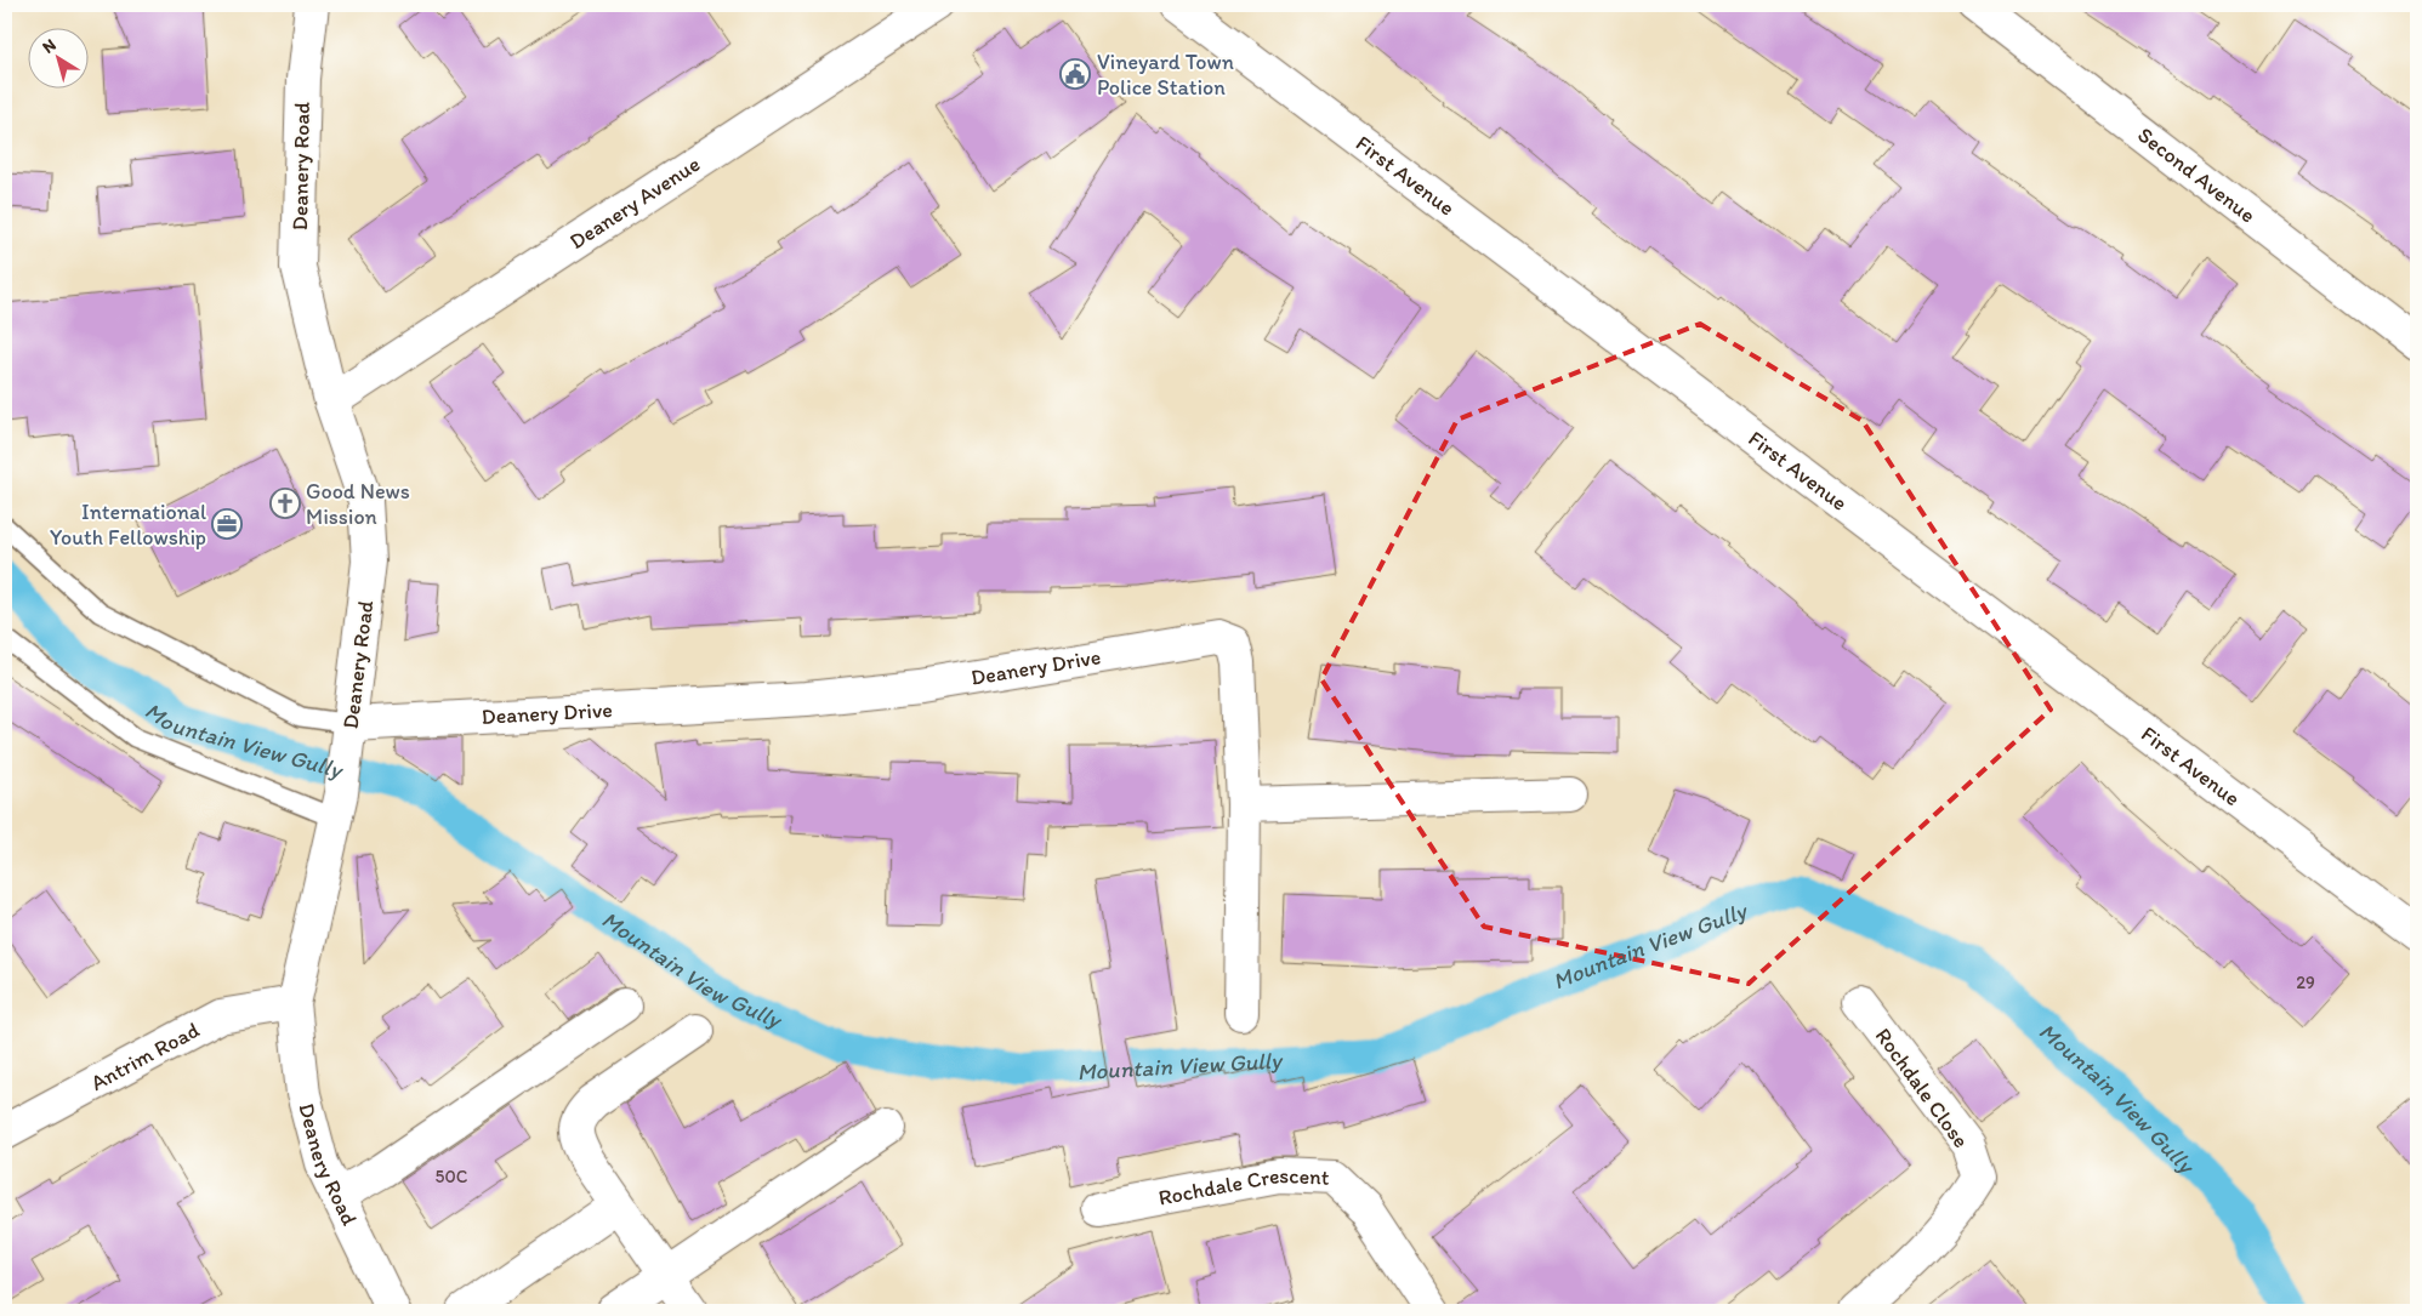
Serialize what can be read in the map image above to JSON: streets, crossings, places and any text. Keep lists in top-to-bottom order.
{
  "streets": {
    "street": [
      "Deanery Road",
      "First Avenue",
      "Second Avenue",
      "Deanery Avenue",
      "Deanery Drive",
      "Antrim Road",
      "Rochdale Close",
      "Rochdale Crescent"
    ]
  },
  "crossings": [
    ["Deanery Road", "Deanery Avenue"],
    ["Deanery Road", "Deanery Drive"],
    ["Deanery Road", "Antrim Road"]
  ],
  "water": ["Mountain View Gully"],
  "places": {
    "public building": ["Vineyard Town Police Station"],
    "church": ["Good News Mission"],
    "office": ["International Youth Fellowship"]
  },
  "house_numbers": ["29", "50C"],
  "north": "top left"
}
